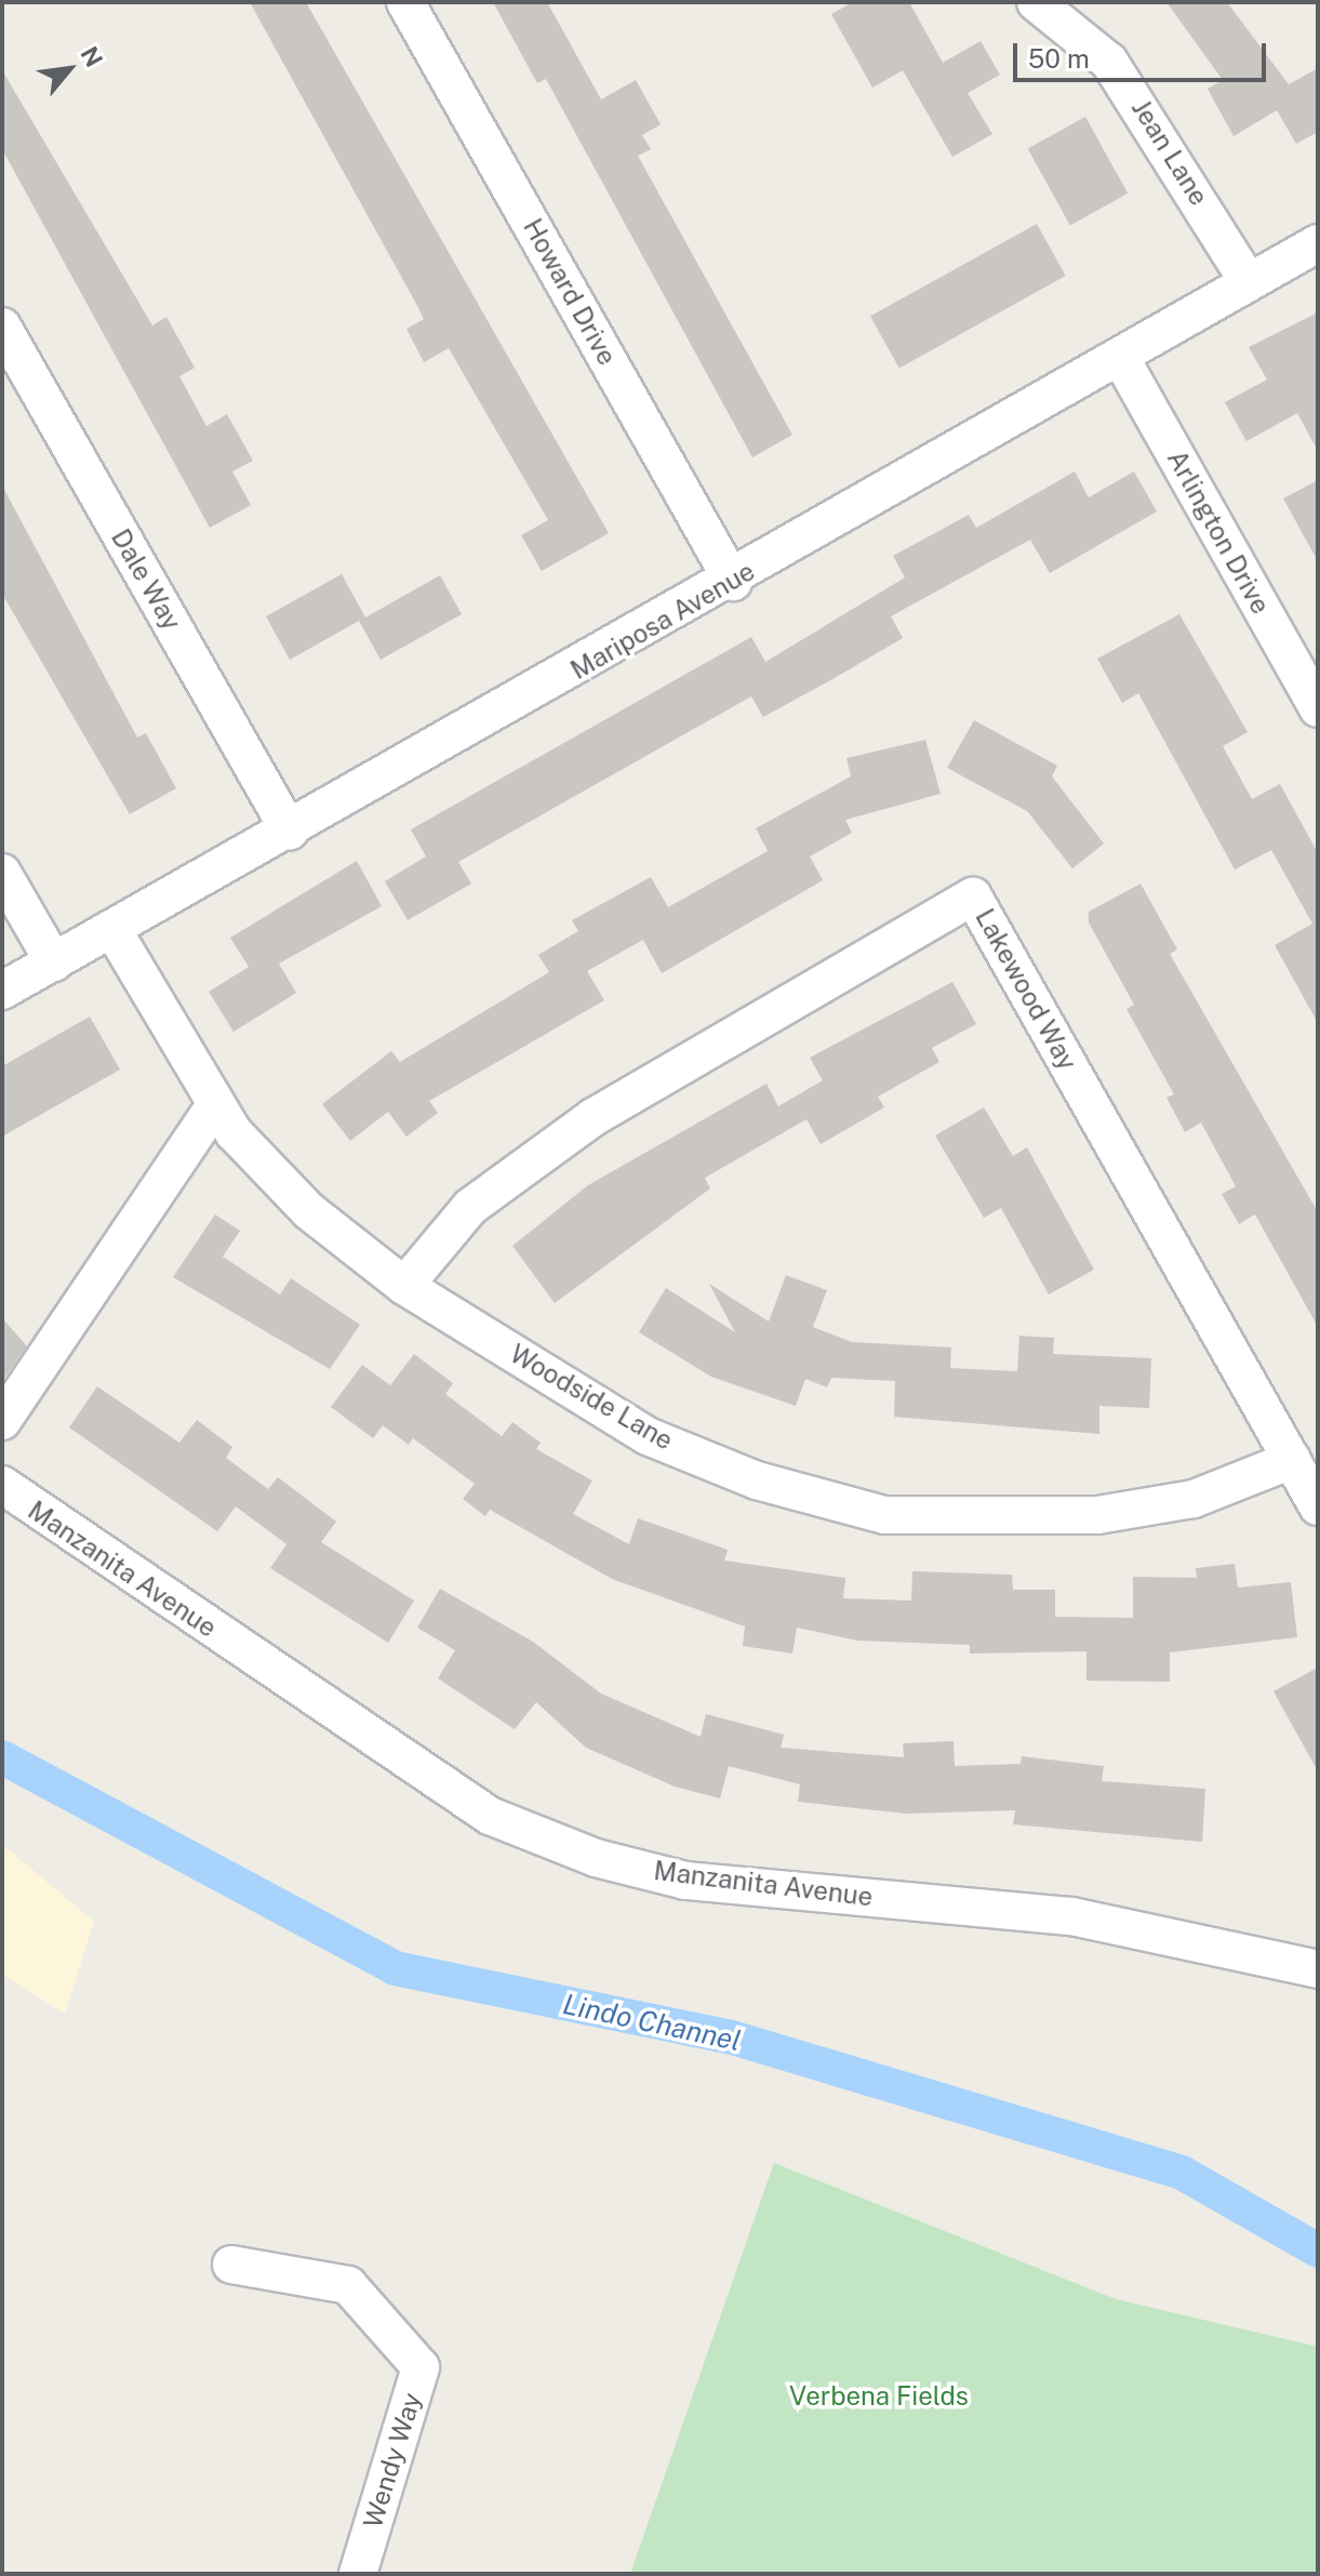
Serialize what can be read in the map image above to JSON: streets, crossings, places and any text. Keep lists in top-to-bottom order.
{
  "streets": {
    "street": [
      "Jean Lane",
      "Howard Drive",
      "Arlington Drive",
      "Dale Way",
      "Mariposa Avenue",
      "Lakewood Way",
      "Woodside Lane",
      "Manzanita Avenue",
      "Wendy Way"
    ]
  },
  "crossings": [
    ["Jean Lane", "Mariposa Avenue"],
    ["Howard Drive", "Mariposa Avenue"],
    ["Arlington Drive", "Mariposa Avenue"],
    ["Dale Way", "Mariposa Avenue"],
    ["Mariposa Avenue", "Woodside Lane"],
    ["Lakewood Way", "Woodside Lane"]
  ],
  "water": ["Lindo Channel"],
  "parks": ["Verbena Fields"],
  "scale_bar": "50 m",
  "north": "top right"
}
